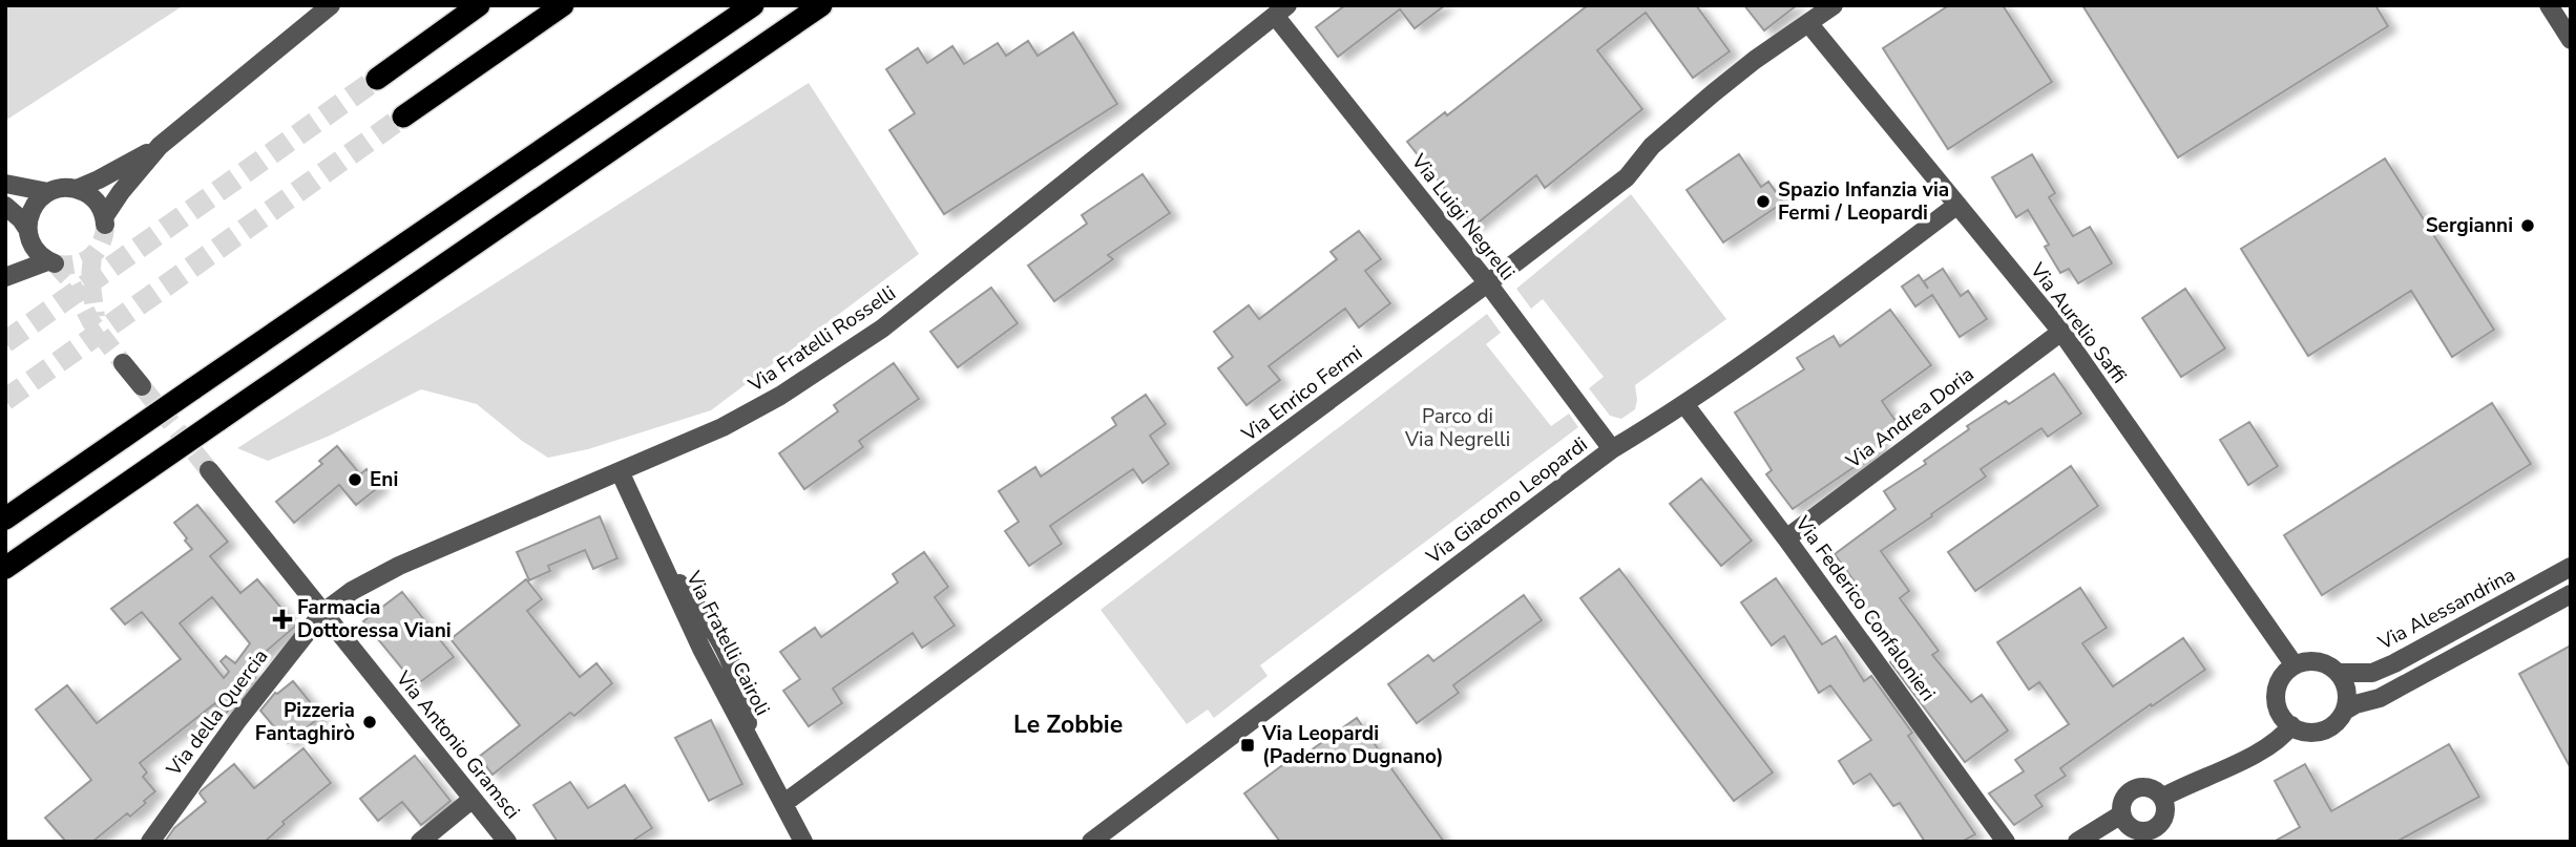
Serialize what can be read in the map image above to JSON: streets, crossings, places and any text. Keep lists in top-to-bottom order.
{
  "streets": {
    "street": [
      "Via Luigi Negrelli",
      "Via Aurelio Saffi",
      "Via Fratelli Rosselli",
      "Via Enrico Fermi",
      "Via Andrea Doria",
      "Via Giacomo Leopardi",
      "Via Federico Confalonieri",
      "Via Alessandrina",
      "Via Fratelli Cairoli",
      "Via della Quercia",
      "Via Antonio Gramsci"
    ]
  },
  "crossings": [
    ["Via Luigi Negrelli", "Via Fratelli Rosselli"],
    ["Via Luigi Negrelli", "Via Enrico Fermi"],
    ["Via Luigi Negrelli", "Via Giacomo Leopardi"],
    ["Via Aurelio Saffi", "Via Enrico Fermi"],
    ["Via Aurelio Saffi", "Via Andrea Doria"],
    ["Via Aurelio Saffi", "Via Giacomo Leopardi"],
    ["Via Aurelio Saffi", "Via Alessandrina"],
    ["Via Fratelli Rosselli", "Via Fratelli Cairoli"],
    ["Via Fratelli Rosselli", "Via della Quercia"],
    ["Via Fratelli Rosselli", "Via Antonio Gramsci"],
    ["Via Enrico Fermi", "Via Fratelli Cairoli"],
    ["Via Andrea Doria", "Via Federico Confalonieri"],
    ["Via Giacomo Leopardi", "Via Federico Confalonieri"],
    ["Via della Quercia", "Via Antonio Gramsci"]
  ],
  "districts": ["Le Zobbie"],
  "parks": ["Parco di Via Negrelli"],
  "places": {
    "other": [
      "Spazio Infanzia via Fermi / Leopardi",
      "Sergianni",
      "Eni",
      "Pizzeria Fantaghirò"
    ],
    "health": ["Farmacia Dottoressa Viani"],
    "transit": ["Via Leopardi (Paderno Dugnano)"]
  }
}
